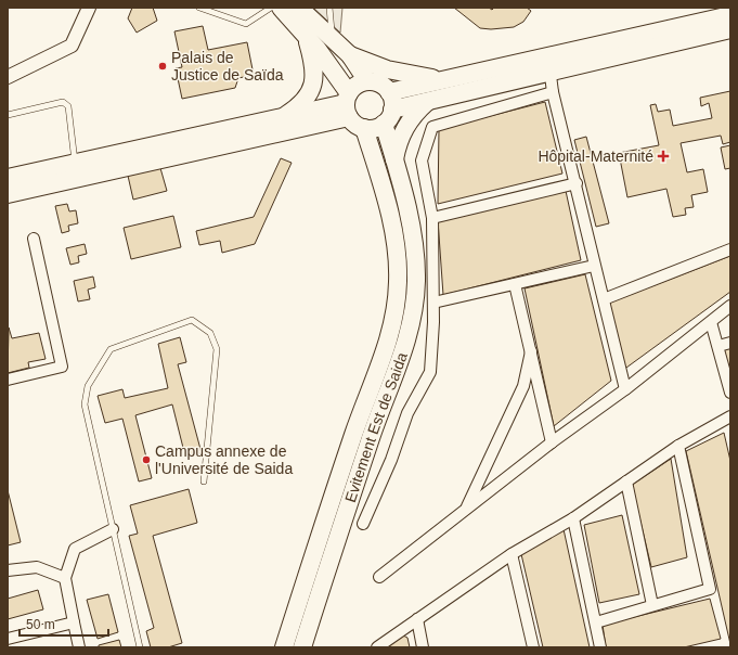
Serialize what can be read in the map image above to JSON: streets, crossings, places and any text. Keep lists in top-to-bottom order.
{
  "streets": {
    "main road": ["Evitement Est de Saida"]
  },
  "places": {
    "other": ["Palais de Justice de Saïda", "Campus annexe de l'Université de Saida"],
    "health": ["Hôpital-Maternité"]
  },
  "scale_bar": "50 m"
}
